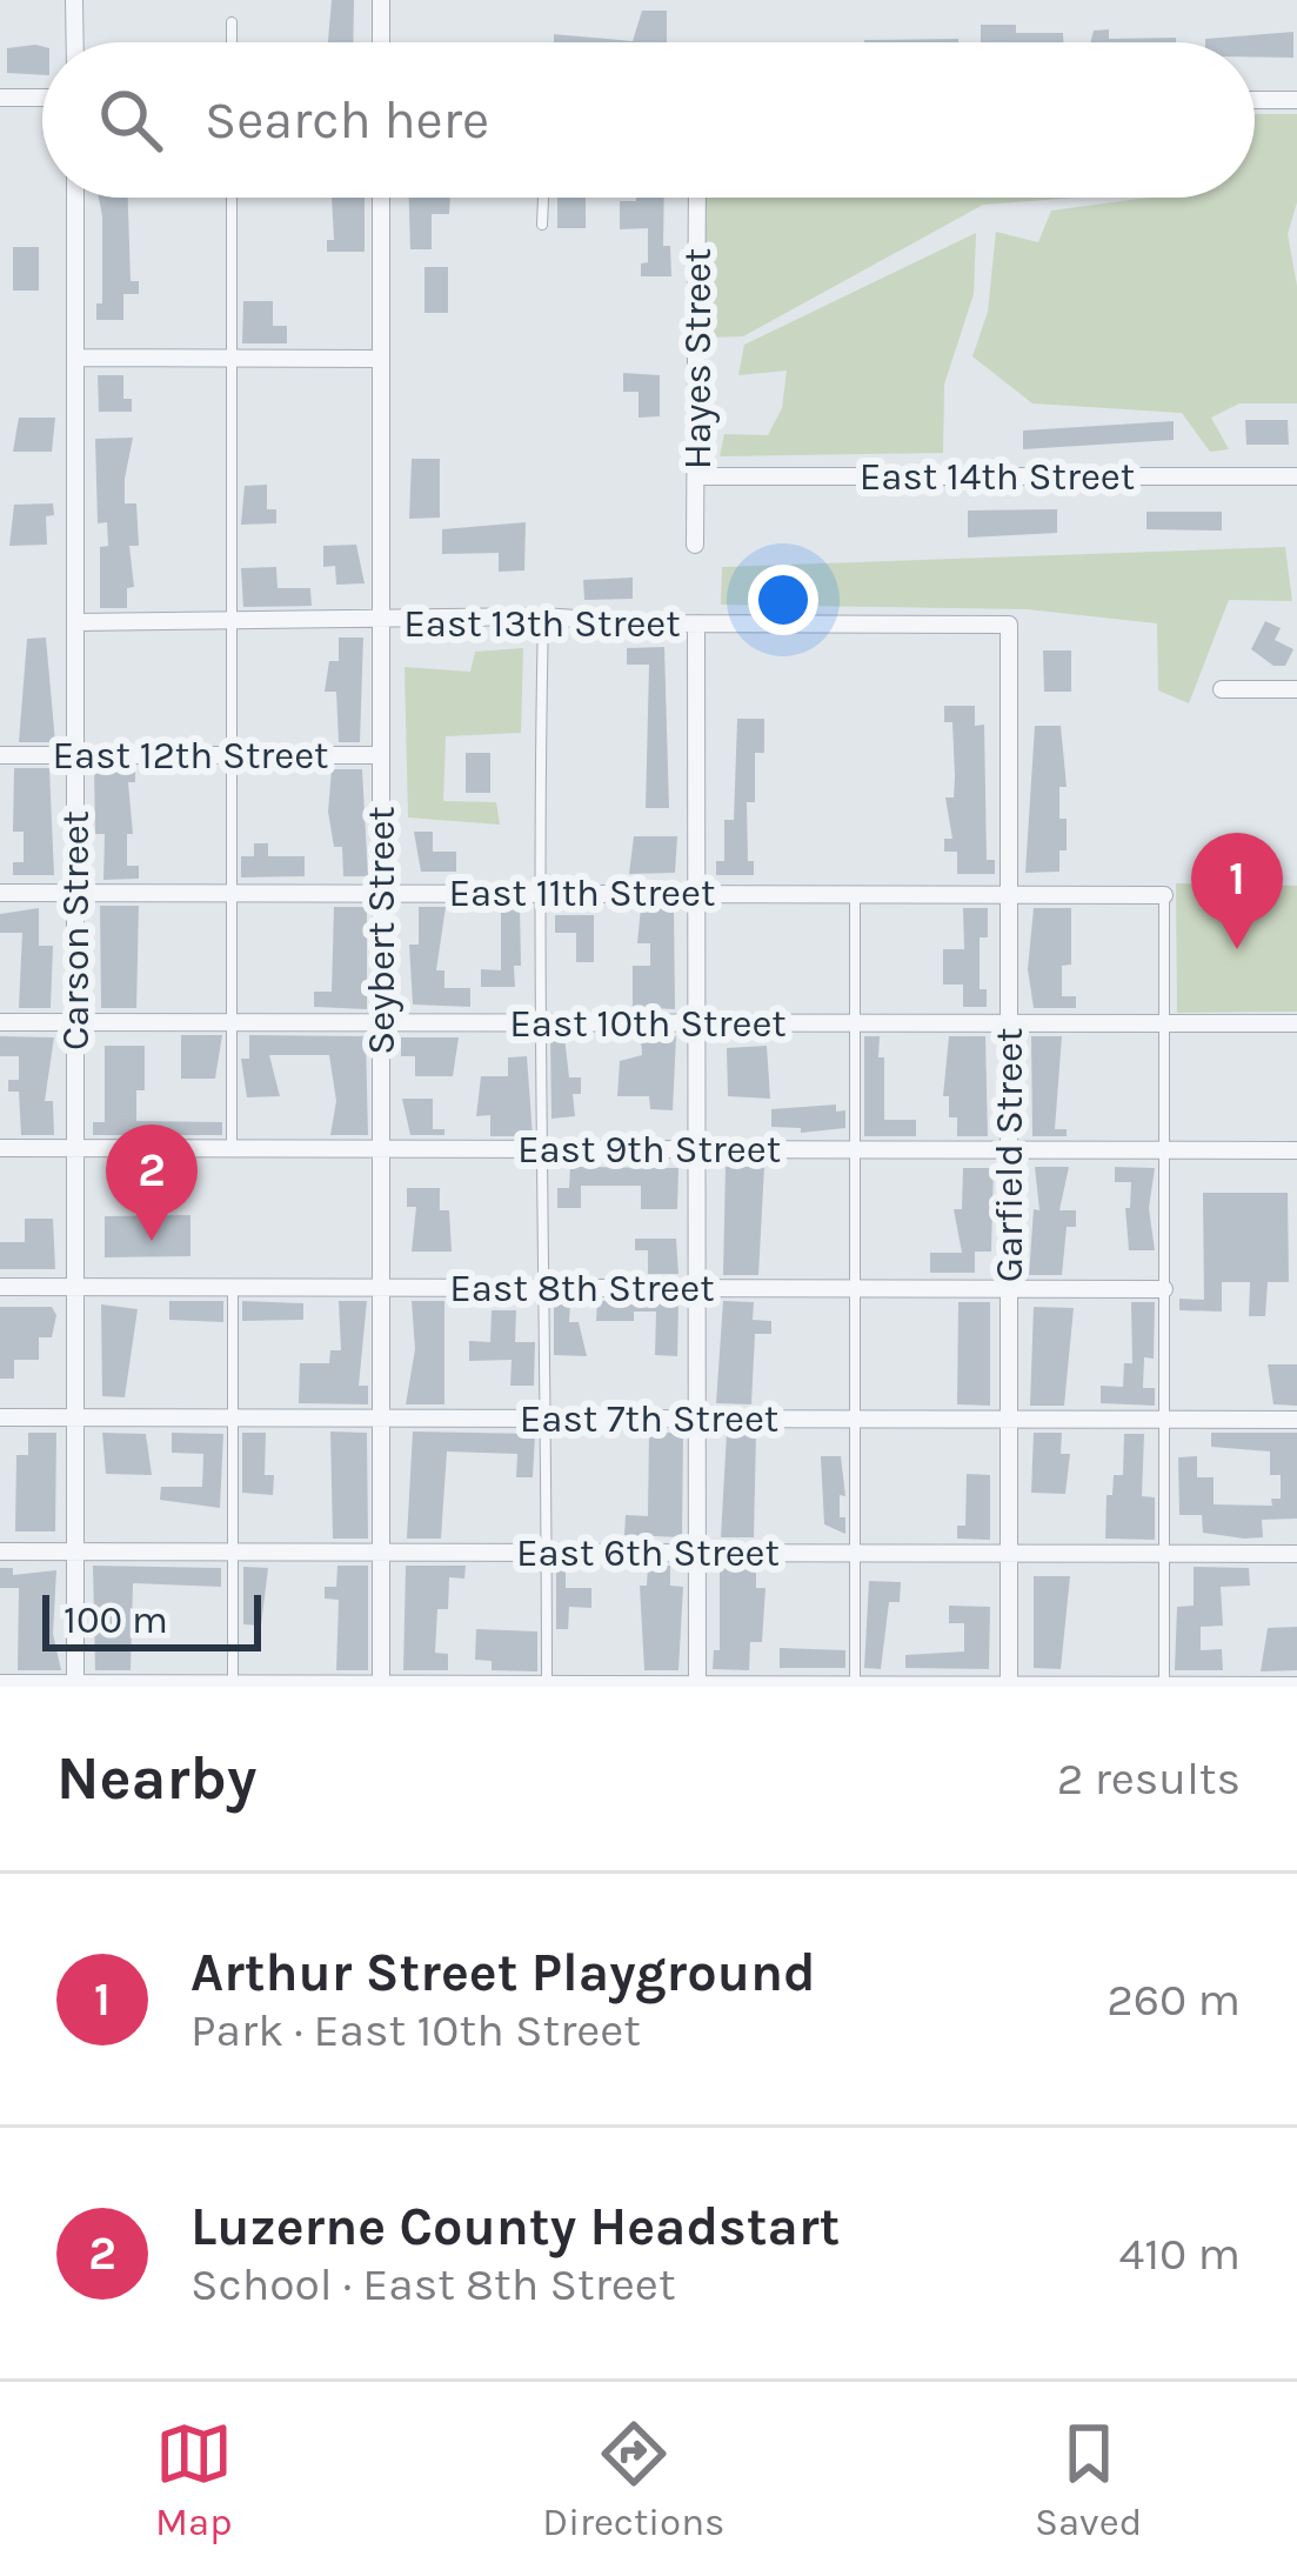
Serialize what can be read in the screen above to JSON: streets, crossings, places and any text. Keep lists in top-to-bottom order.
{
  "streets": {
    "street": [
      "Hayes Street",
      "East 14th Street",
      "East 13th Street",
      "East 12th Street",
      "East 11th Street",
      "Carson Street",
      "Seybert Street",
      "East 10th Street",
      "East 9th Street",
      "Garfield Street",
      "East 8th Street",
      "East 7th Street",
      "East 6th Street"
    ]
  },
  "crossings": [
    ["Hayes Street", "East 14th Street"],
    ["East 13th Street", "Carson Street"],
    ["East 13th Street", "Seybert Street"],
    ["East 13th Street", "Garfield Street"],
    ["East 12th Street", "Carson Street"],
    ["East 12th Street", "Seybert Street"],
    ["East 11th Street", "Carson Street"],
    ["East 11th Street", "Seybert Street"],
    ["East 11th Street", "Garfield Street"],
    ["Carson Street", "East 10th Street"],
    ["Carson Street", "East 9th Street"],
    ["Carson Street", "East 8th Street"],
    ["Carson Street", "East 7th Street"],
    ["Carson Street", "East 6th Street"],
    ["Seybert Street", "East 10th Street"],
    ["Seybert Street", "East 9th Street"],
    ["Seybert Street", "East 8th Street"],
    ["Seybert Street", "East 7th Street"],
    ["Seybert Street", "East 6th Street"],
    ["East 10th Street", "Garfield Street"],
    ["East 9th Street", "Garfield Street"],
    ["Garfield Street", "East 8th Street"],
    ["Garfield Street", "East 7th Street"],
    ["Garfield Street", "East 6th Street"]
  ],
  "scale_bar": "100 m",
  "page": {
    "search": "Search here",
    "pins": ["1", "2"],
    "scale": "100 m",
    "heading": ["Nearby", "2 results"],
    "list": [
      {
        "mark": "1",
        "name": "Arthur Street Playground",
        "note": "Park · East 10th Street",
        "value": "260 m"
      },
      {
        "mark": "2",
        "name": "Luzerne County Headstart",
        "note": "School · East 8th Street",
        "value": "410 m"
      }
    ],
    "nav": ["Map", "Directions", "Saved"]
  }
}
